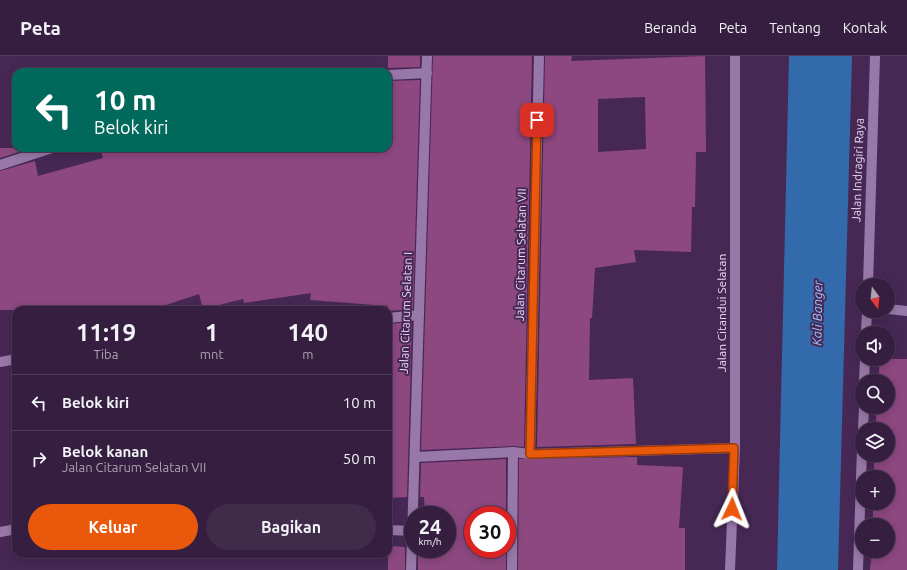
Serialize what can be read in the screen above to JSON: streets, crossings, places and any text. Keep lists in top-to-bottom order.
{
  "streets": {
    "street": [
      "Jalan Indragiri Raya",
      "Jalan Citarum Selatan VII",
      "Jalan Citarum Selatan I",
      "Jalan Citandui Selatan"
    ]
  },
  "water": ["Kali Banger"],
  "north": "bottom",
  "page": {
    "header": "Peta",
    "nav": [
      "Beranda",
      "Peta",
      "Tentang",
      "Kontak"
    ],
    "turn": ["10 m", "Belok kiri"],
    "map_buttons": ["+", "−"],
    "eta": [
      "11:19",
      "Tiba",
      "1",
      "mnt",
      "140",
      "m"
    ],
    "list": [
      {
        "name": "Belok kiri",
        "value": "10 m"
      },
      {
        "name": "Belok kanan",
        "note": "Jalan Citarum Selatan VII",
        "value": "50 m"
      }
    ],
    "buttons": ["Keluar", "Bagikan"],
    "speed": "24 km/h",
    "limit": "30"
  }
}
